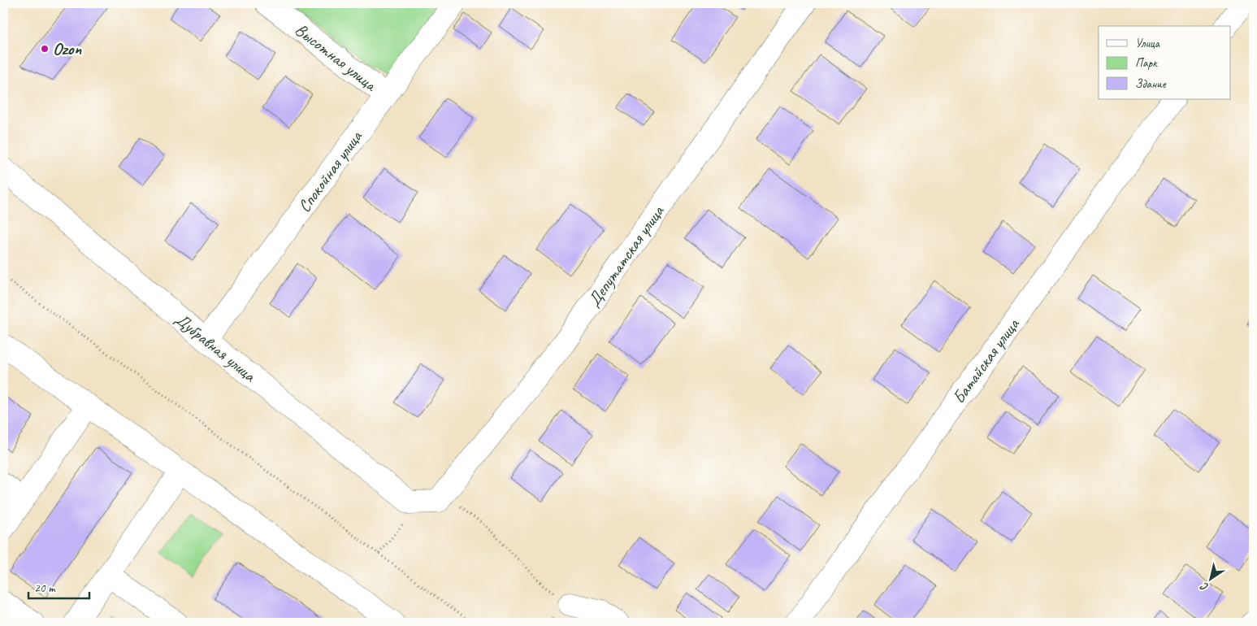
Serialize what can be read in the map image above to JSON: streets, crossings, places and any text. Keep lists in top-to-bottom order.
{
  "streets": {
    "street": [
      "Высотная улица",
      "Спокойная улица",
      "Депутатская улица",
      "Дубравная улица",
      "Батайская улица"
    ]
  },
  "crossings": [
    ["Высотная улица", "Спокойная улица"],
    ["Спокойная улица", "Дубравная улица"],
    ["Депутатская улица", "Дубравная улица"]
  ],
  "places": ["Ozon"],
  "legend": ["Улица", "Парк", "Здание"],
  "scale_bar": "20 m",
  "north": "bottom left"
}
